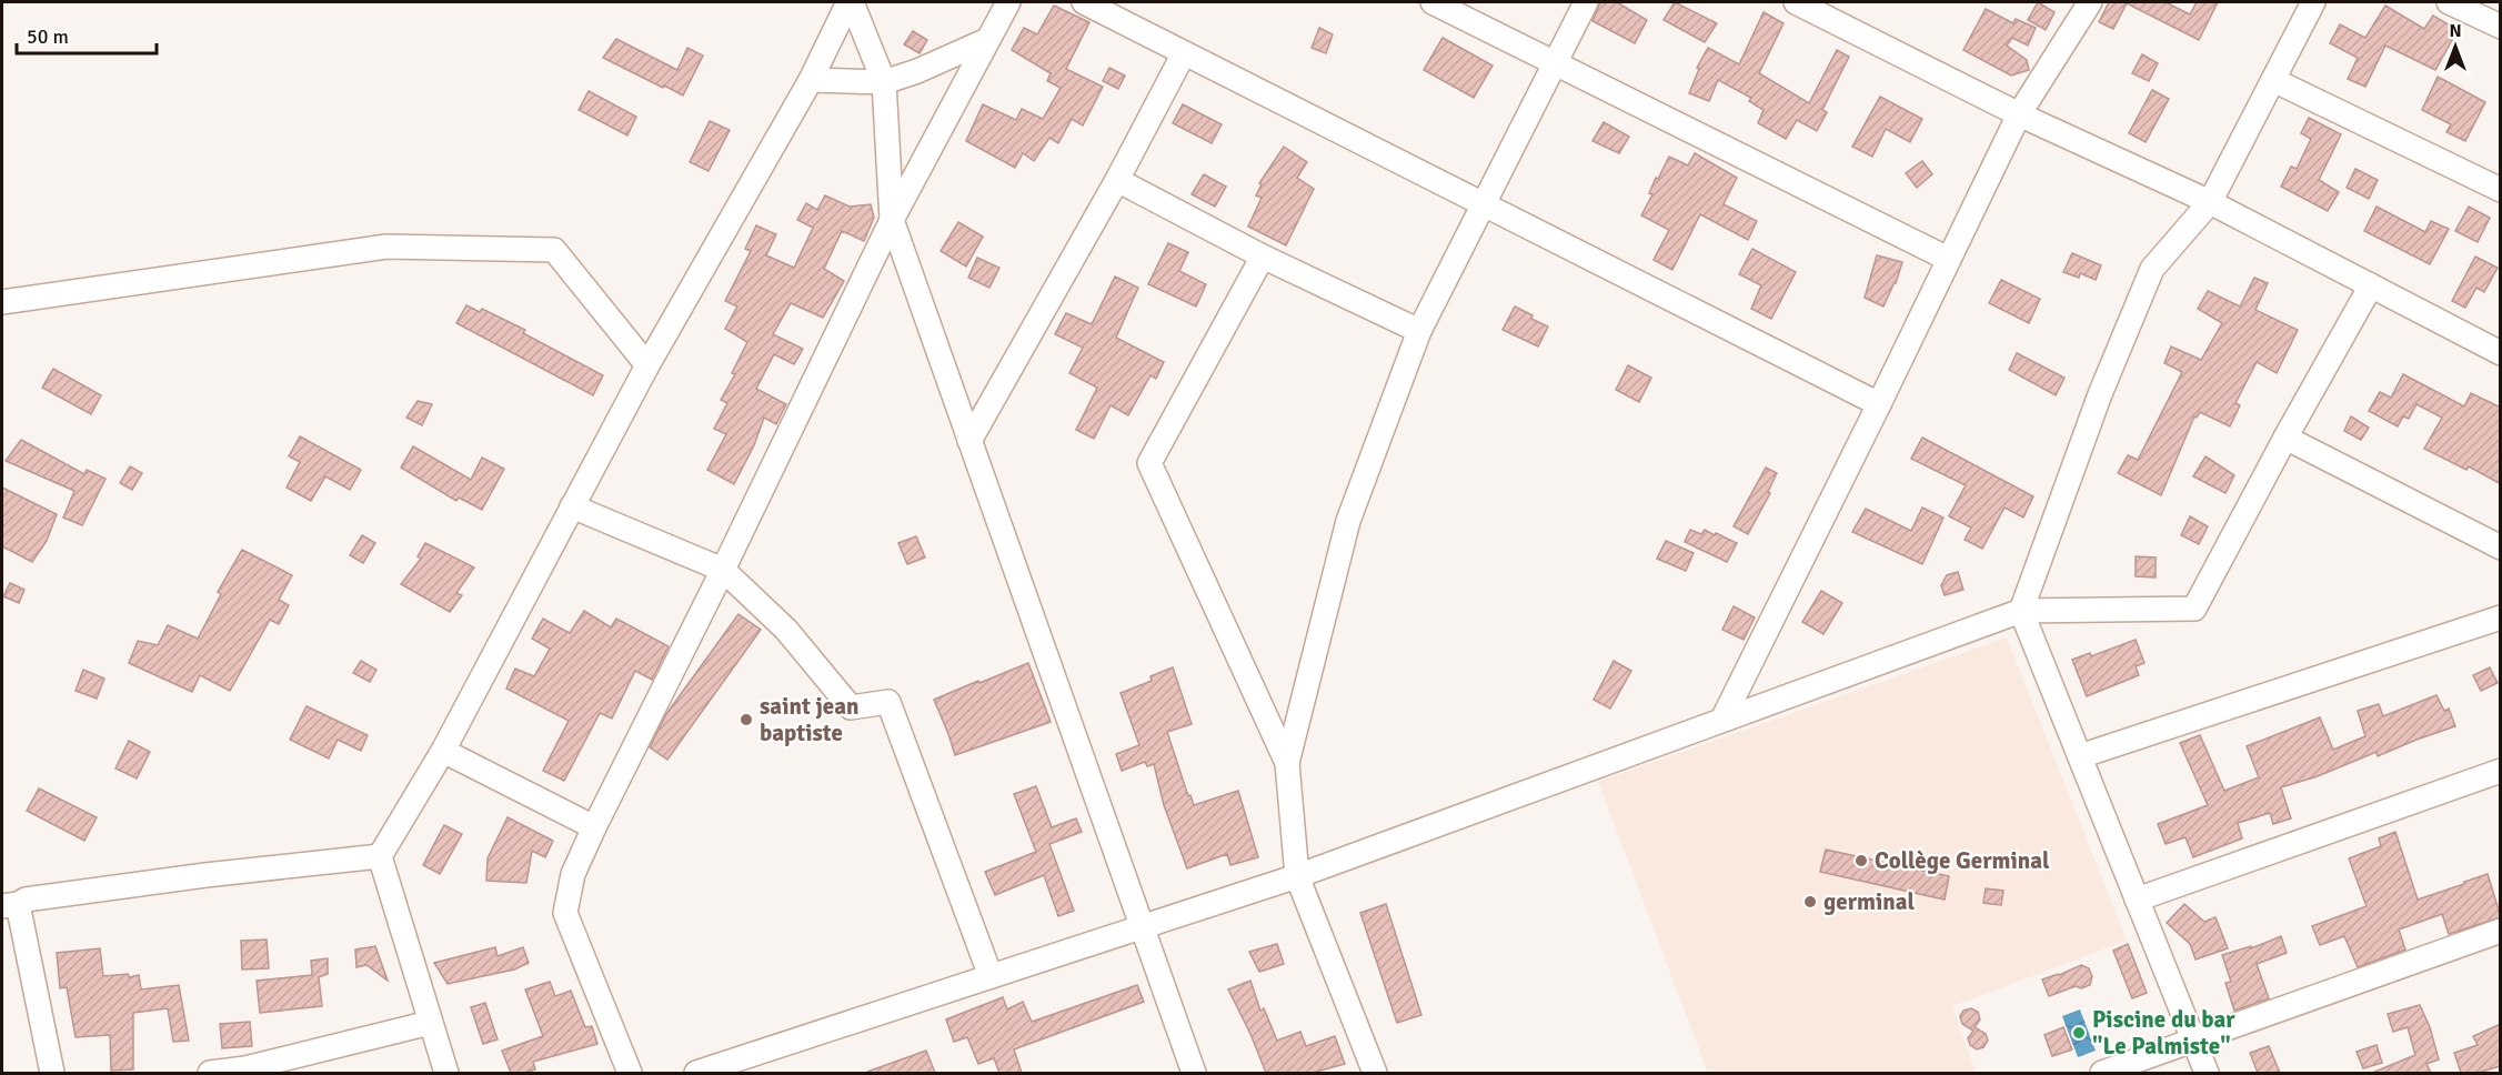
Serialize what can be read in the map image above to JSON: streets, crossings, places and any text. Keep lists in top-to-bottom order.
{
  "places": [
    "saint jean baptiste",
    "Collège Germinal",
    "germinal",
    "Piscine du bar \"Le Palmiste\""
  ],
  "scale_bar": "50 m",
  "north": "top"
}
